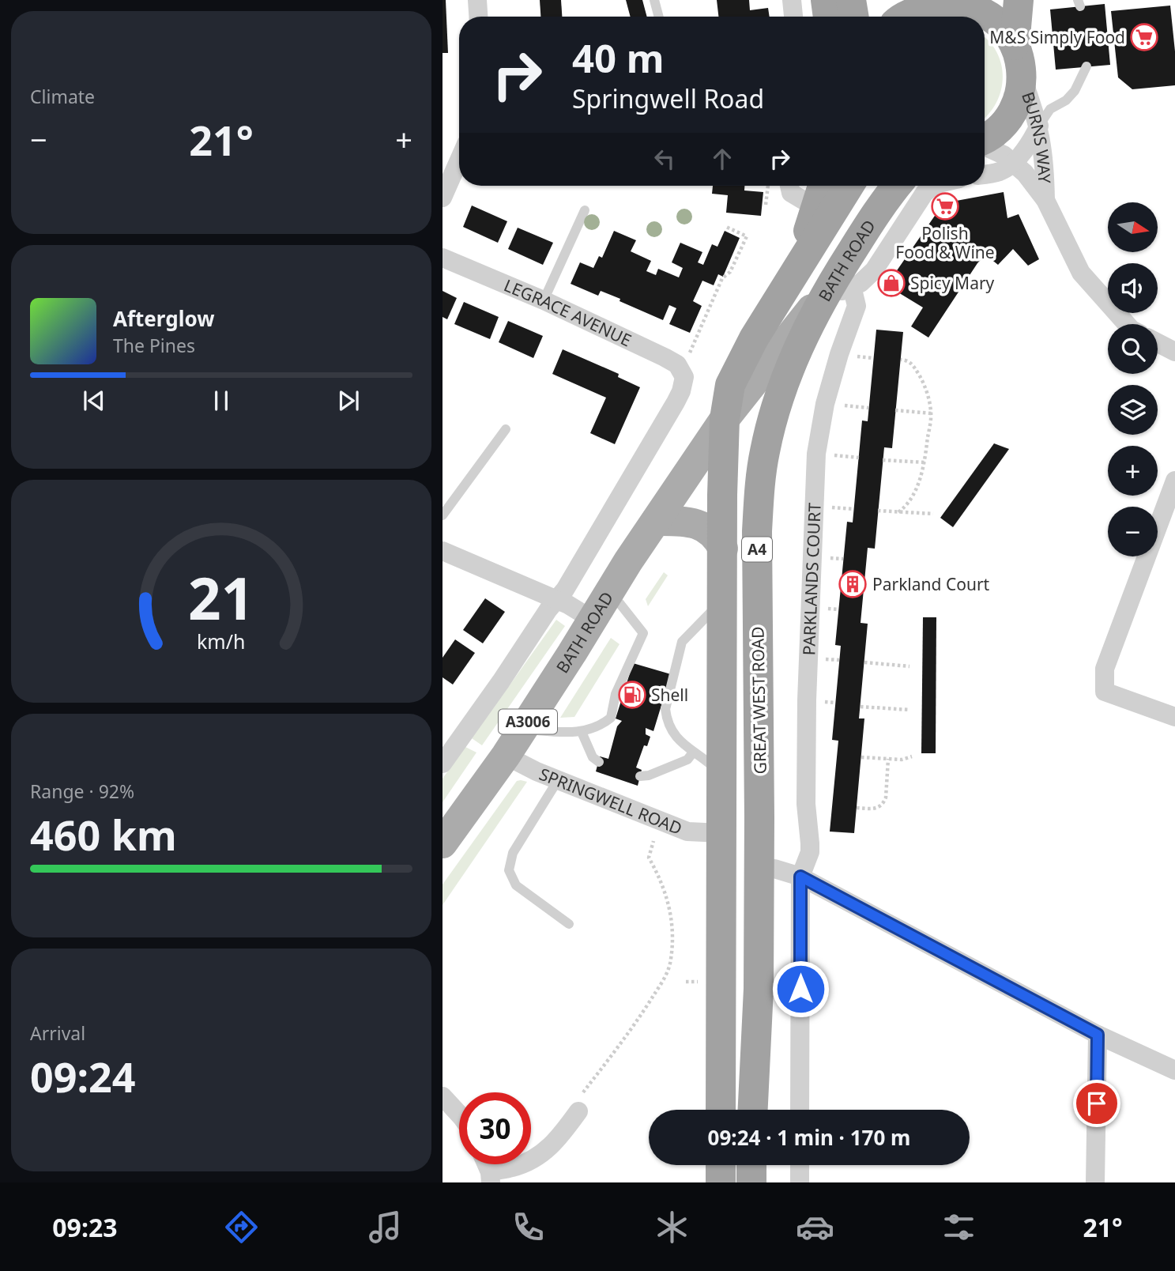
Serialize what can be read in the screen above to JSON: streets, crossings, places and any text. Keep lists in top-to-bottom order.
{
  "streets": {
    "highway": ["BATH ROAD", "A4", "GREAT WEST ROAD"],
    "main road": ["A3006"],
    "street": [
      "BURNS WAY",
      "LEGRACE AVENUE",
      "PARKLANDS COURT",
      "SPRINGWELL ROAD"
    ]
  },
  "crossings": [
    ["BATH ROAD", "A4"],
    ["BATH ROAD", "PARKLANDS COURT"],
    ["BATH ROAD", "GREAT WEST ROAD"],
    ["BATH ROAD", "SPRINGWELL ROAD"],
    ["A4", "SPRINGWELL ROAD"],
    ["PARKLANDS COURT", "GREAT WEST ROAD"]
  ],
  "places": {
    "supermarket": ["M&S Simply Food", "Polish Food & Wine"],
    "shop": ["Spicy Mary"],
    "building": ["Parkland Court"],
    "fuel station": ["Shell"]
  },
  "north": "right",
  "page": {
    "tile": [
      "Climate",
      ["Range · 92%", "460 km"],
      ["Arrival", "09:24"]
    ],
    "turn": ["40 m", "Springwell Road"],
    "heat": ["−", "21°", "+"],
    "map_buttons": ["+", "−"],
    "song": ["Afterglow", "The Pines"],
    "limit": "30",
    "trip": "09:24 · 1 min · 170 m",
    "tabs": ["09:23", "21°"],
    "gauge": ["21", "km/h"]
  }
}
